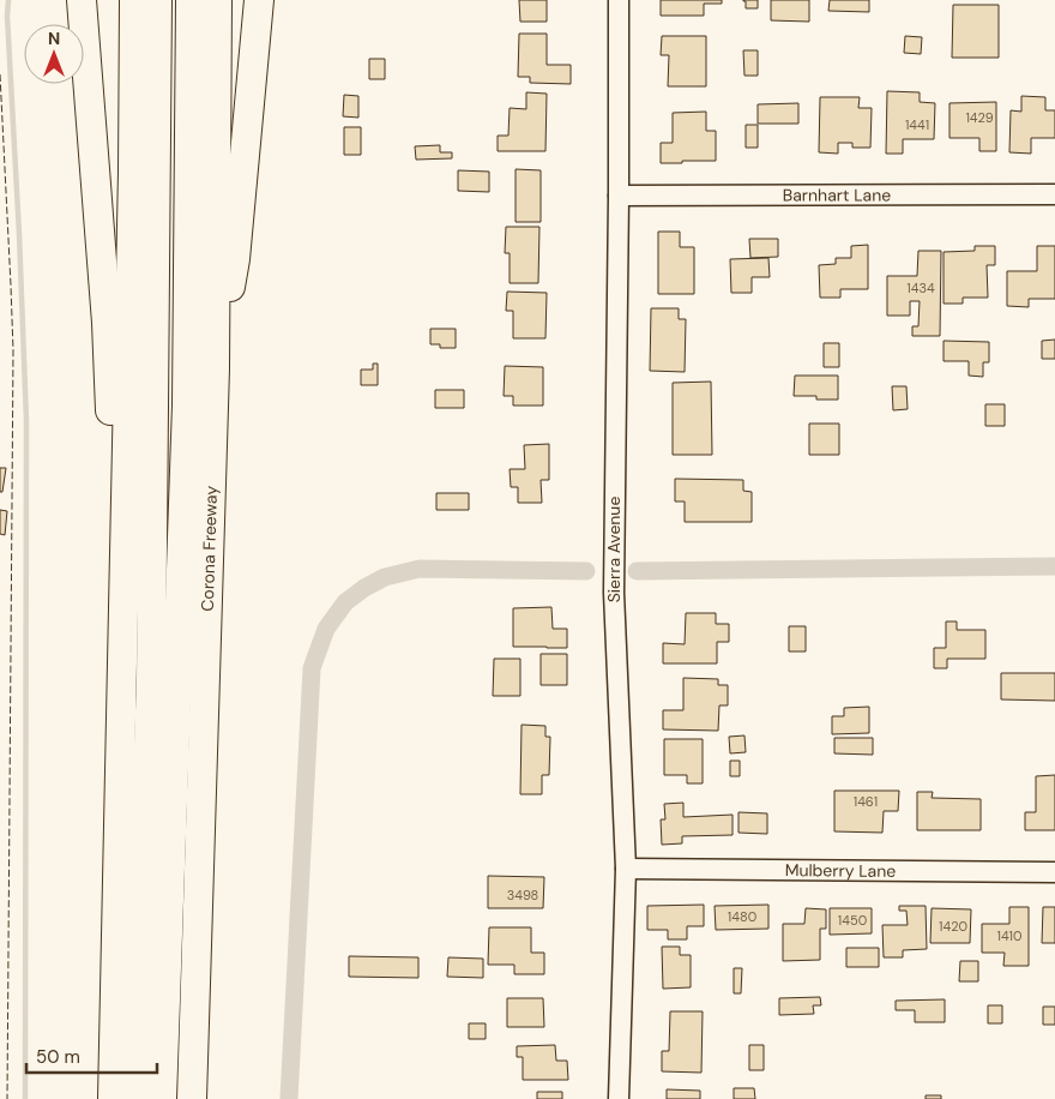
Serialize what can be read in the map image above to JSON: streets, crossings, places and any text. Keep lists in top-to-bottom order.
{
  "streets": {
    "highway": ["Corona Freeway"],
    "street": ["Barnhart Lane", "Sierra Avenue", "Mulberry Lane"]
  },
  "crossings": [
    ["Barnhart Lane", "Sierra Avenue"],
    ["Sierra Avenue", "Mulberry Lane"]
  ],
  "house_numbers": [
    "1429",
    "1441",
    "1434",
    "1461",
    "3498",
    "1480",
    "1450",
    "1420",
    "1410"
  ],
  "scale_bar": "50 m",
  "north": "top"
}
